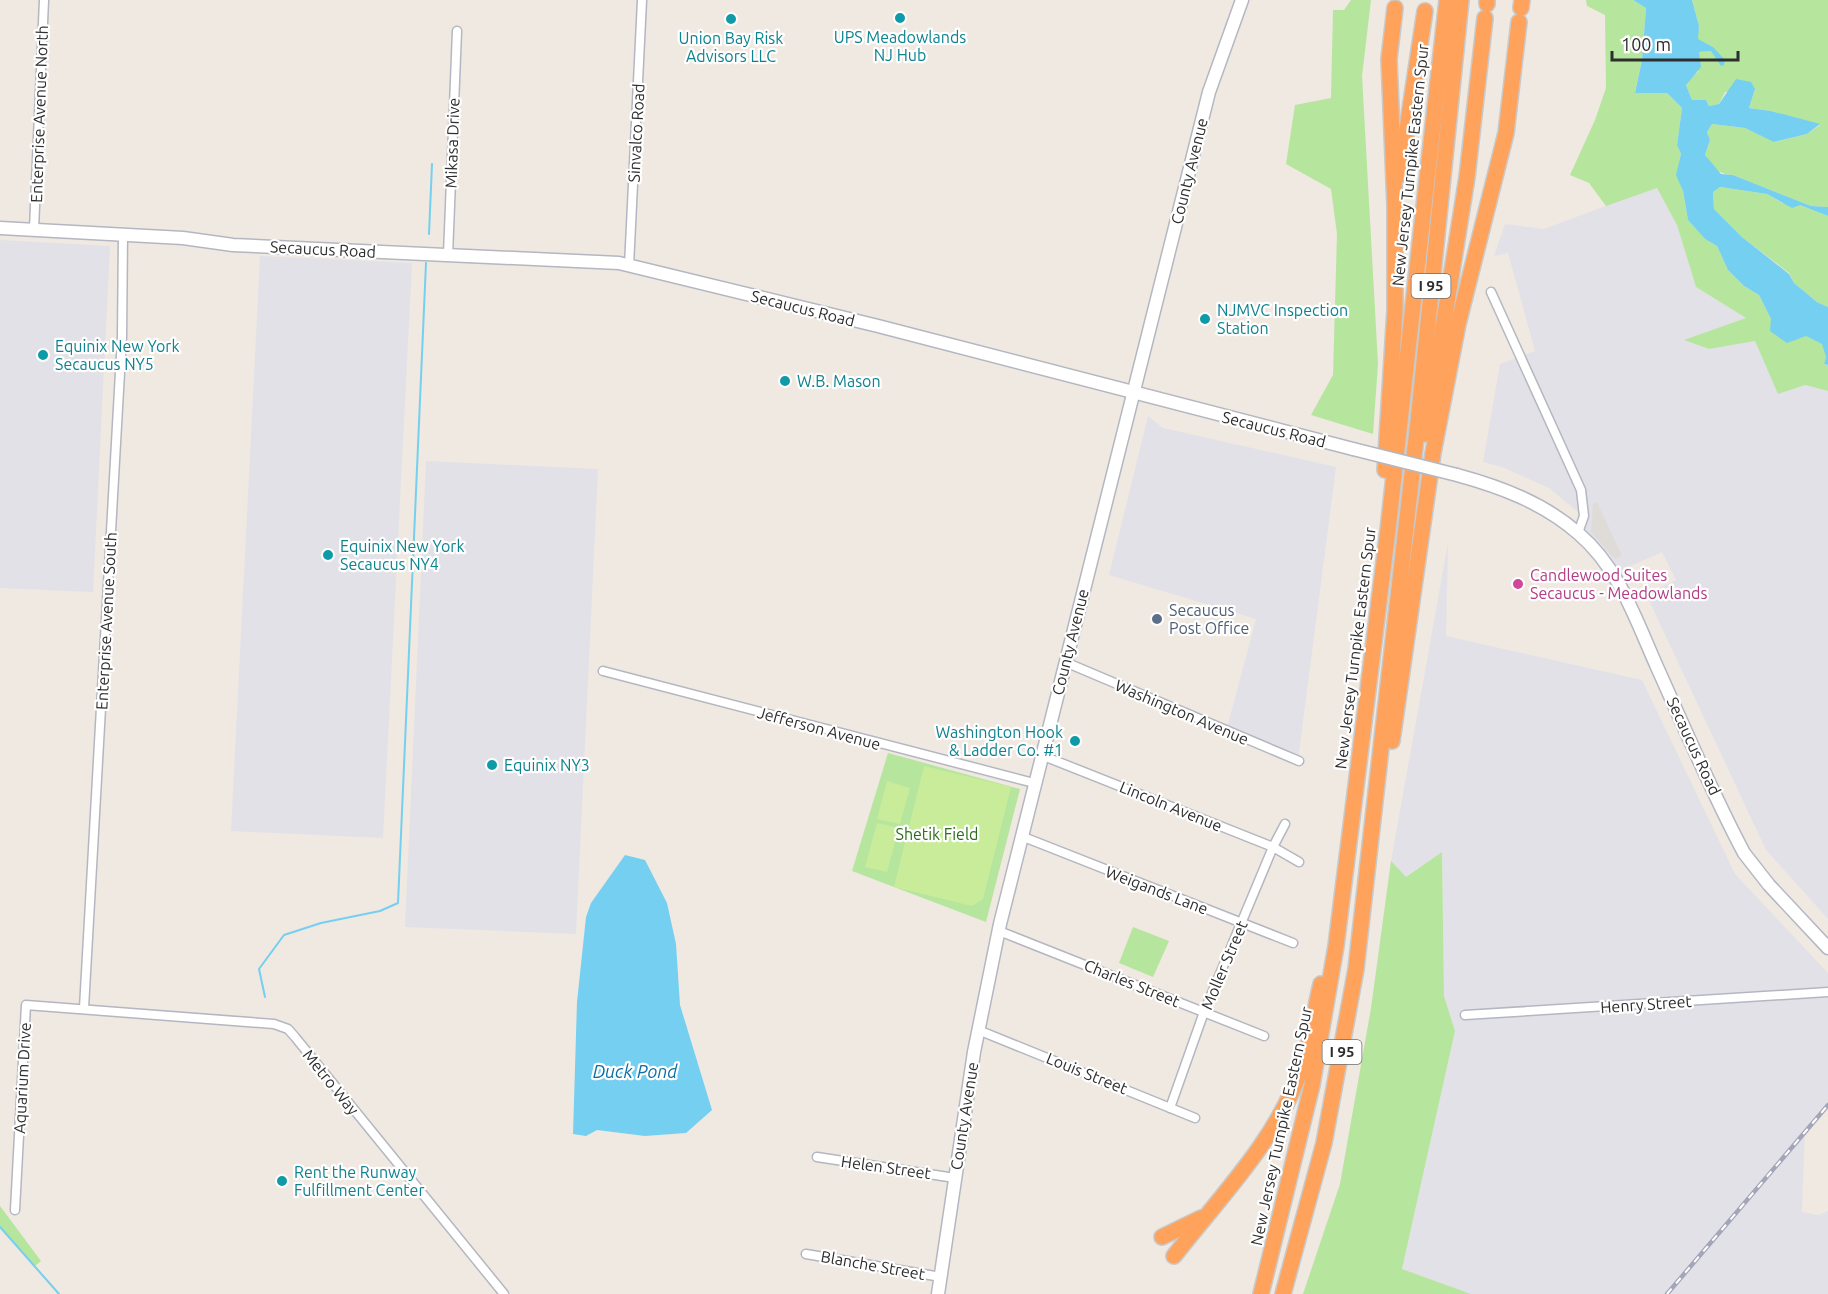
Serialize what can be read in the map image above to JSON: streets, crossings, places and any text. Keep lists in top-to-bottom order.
{
  "streets": {
    "highway": ["New Jersey Turnpike Eastern Spur", "I 95"],
    "main road": ["County Avenue", "Secaucus Road"],
    "street": [
      "Enterprise Avenue North",
      "Sinvalco Road",
      "Mikasa Drive",
      "Enterprise Avenue South",
      "Washington Avenue",
      "Jefferson Avenue",
      "Lincoln Avenue",
      "Weigands Lane",
      "Moller Street",
      "Charles Street",
      "Henry Street",
      "Louis Street",
      "Aquarium Drive",
      "Metro Way",
      "Helen Street",
      "Blanche Street"
    ]
  },
  "crossings": [
    ["Enterprise Avenue North", "Secaucus Road"],
    ["Sinvalco Road", "Secaucus Road"],
    ["Mikasa Drive", "Secaucus Road"],
    ["County Avenue", "Secaucus Road"],
    ["County Avenue", "Washington Avenue"],
    ["County Avenue", "Jefferson Avenue"],
    ["County Avenue", "Lincoln Avenue"],
    ["County Avenue", "Weigands Lane"],
    ["County Avenue", "Charles Street"],
    ["County Avenue", "Louis Street"],
    ["County Avenue", "Helen Street"],
    ["County Avenue", "Blanche Street"],
    ["Secaucus Road", "Enterprise Avenue South"],
    ["Enterprise Avenue South", "Aquarium Drive"],
    ["Enterprise Avenue South", "Metro Way"],
    ["Lincoln Avenue", "Moller Street"],
    ["Weigands Lane", "Moller Street"],
    ["Moller Street", "Charles Street"],
    ["Moller Street", "Louis Street"],
    ["Aquarium Drive", "Metro Way"]
  ],
  "water": ["Duck Pond"],
  "parks": ["Shetik Field"],
  "places": [
    "UPS Meadowlands NJ Hub",
    "Union Bay Risk Advisors LLC",
    "NJMVC Inspection Station",
    "Equinix New York Secaucus NY5",
    "W.B. Mason",
    "Equinix New York Secaucus NY4",
    "Candlewood Suites Secaucus - Meadowlands",
    "Secaucus Post Office",
    "Washington Hook & Ladder Co. #1",
    "Equinix NY3",
    "Rent the Runway Fulfillment Center"
  ],
  "scale_bar": "100 m"
}
